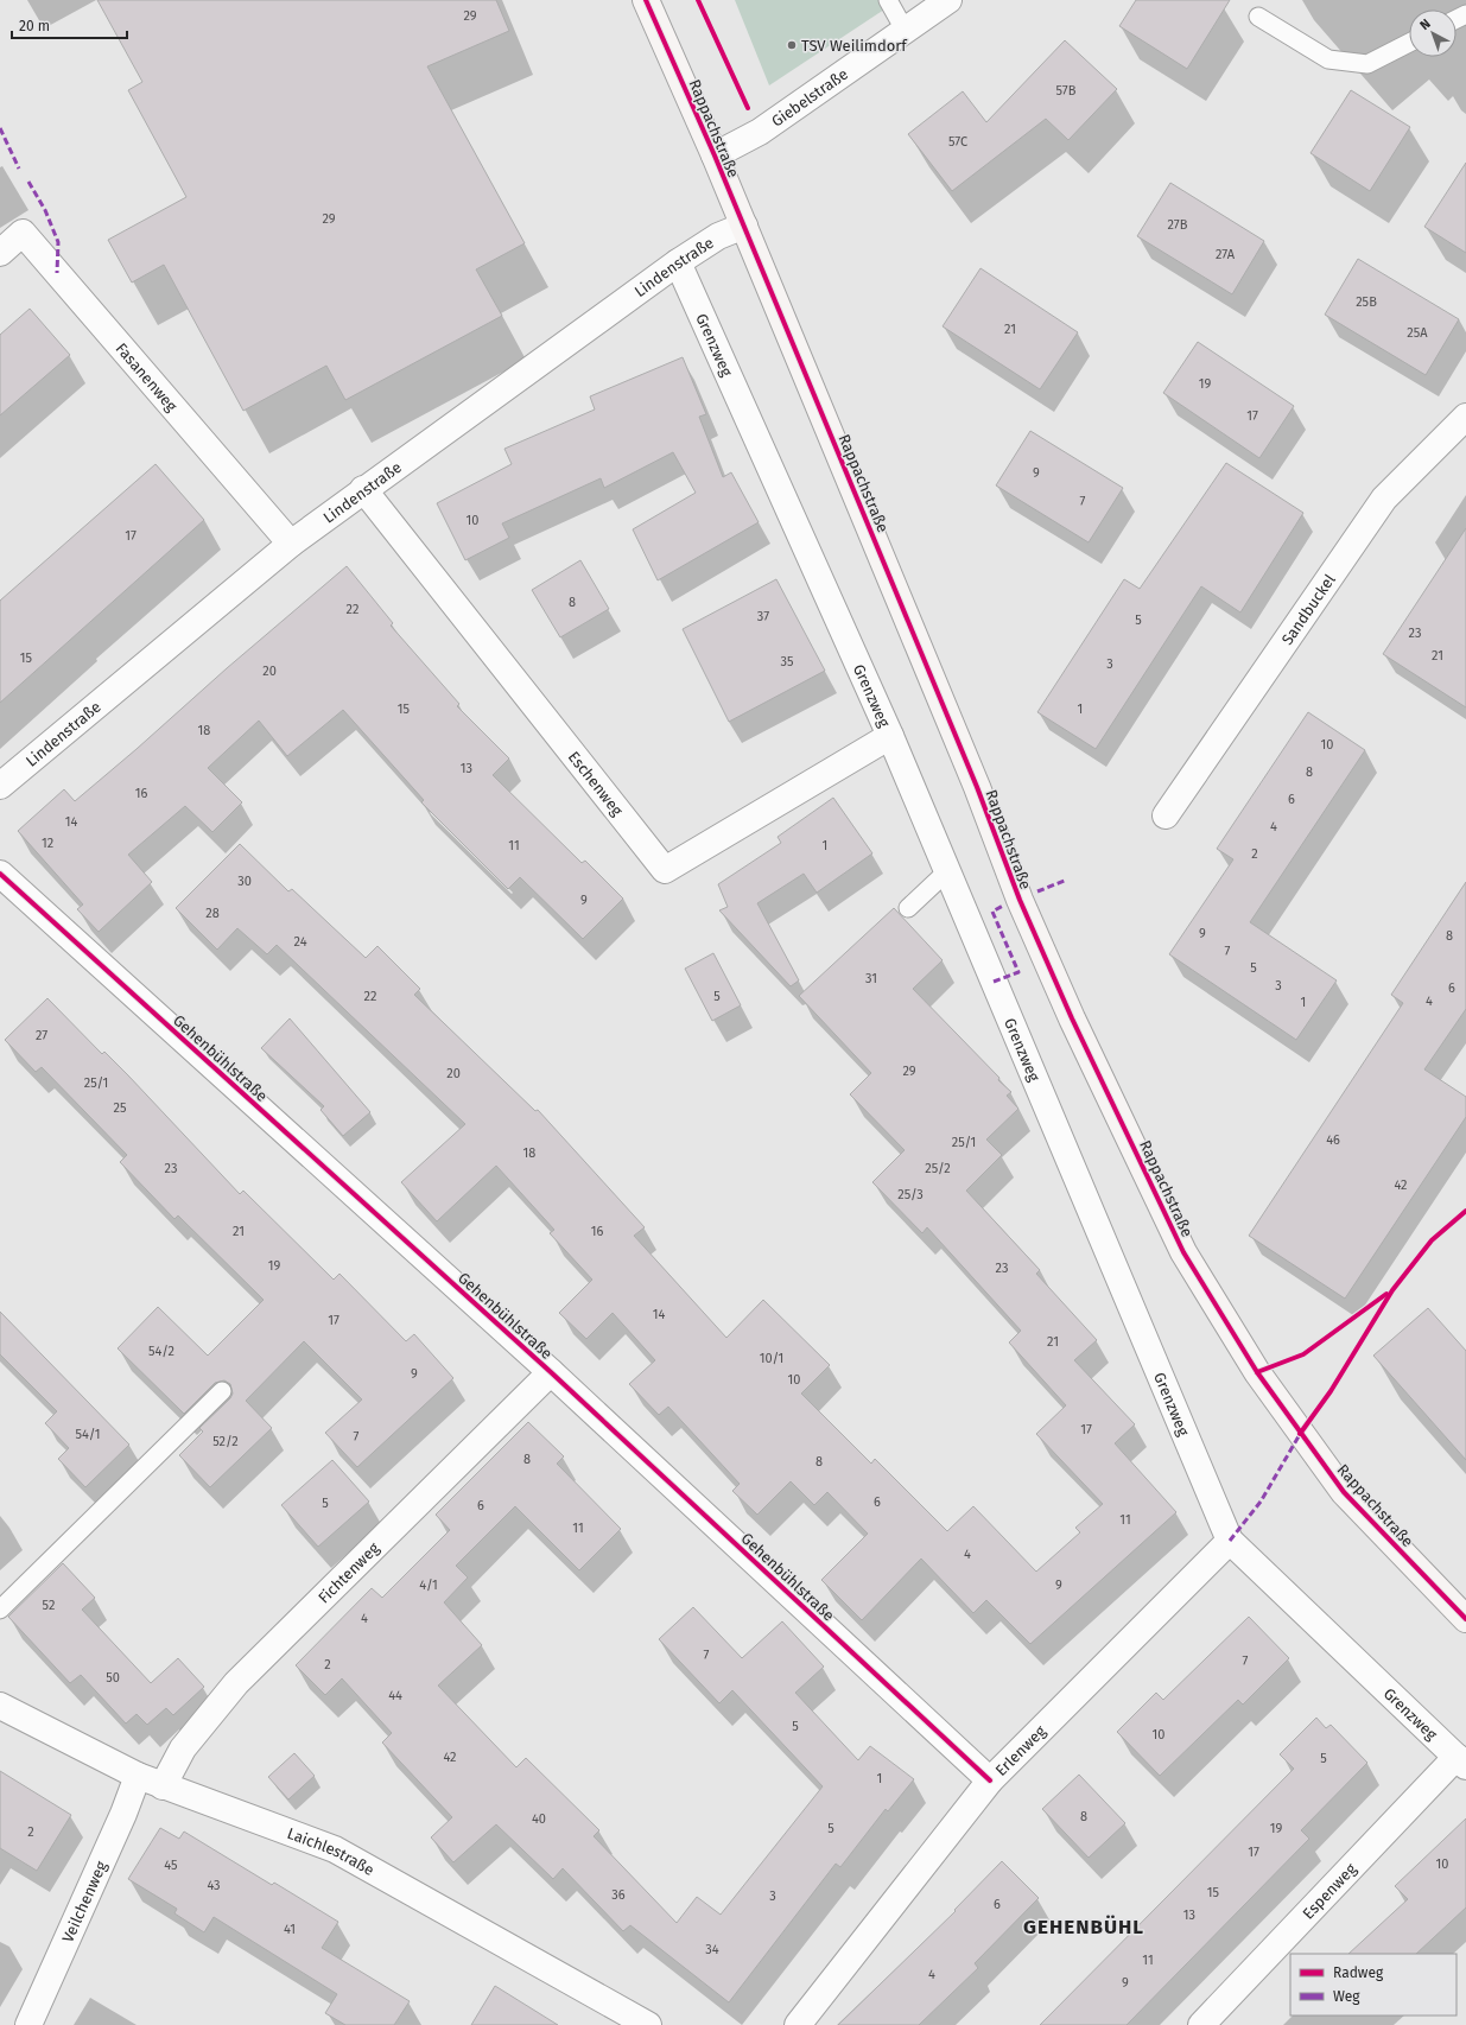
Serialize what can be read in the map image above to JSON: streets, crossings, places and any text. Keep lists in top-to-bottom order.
{
  "streets": {
    "street": [
      "Giebelstraße",
      "Rappachstraße",
      "Lindenstraße",
      "Grenzweg",
      "Fasanenweg",
      "Sandbuckel",
      "Eschenweg",
      "Gehenbühlstraße",
      "Fichtenweg",
      "Erlenweg",
      "Laichlestraße",
      "Espenweg",
      "Veilchenweg"
    ]
  },
  "crossings": [
    ["Giebelstraße", "Rappachstraße"],
    ["Rappachstraße", "Lindenstraße"],
    ["Lindenstraße", "Grenzweg"],
    ["Lindenstraße", "Fasanenweg"],
    ["Lindenstraße", "Eschenweg"],
    ["Grenzweg", "Eschenweg"],
    ["Grenzweg", "Erlenweg"],
    ["Grenzweg", "Espenweg"],
    ["Gehenbühlstraße", "Fichtenweg"],
    ["Gehenbühlstraße", "Erlenweg"],
    ["Fichtenweg", "Laichlestraße"],
    ["Laichlestraße", "Veilchenweg"]
  ],
  "districts": ["GEHENBÜHL"],
  "places": ["TSV Weilimdorf"],
  "house_numbers": [
    "29",
    "57B",
    "57C",
    "29",
    "27B",
    "27A",
    "25B",
    "21",
    "25A",
    "19",
    "17",
    "9",
    "7",
    "10",
    "17",
    "8",
    "22",
    "37",
    "5",
    "23",
    "21",
    "15",
    "35",
    "3",
    "20",
    "15",
    "1",
    "18",
    "10",
    "13",
    "8",
    "16",
    "6",
    "14",
    "4",
    "12",
    "11",
    "1",
    "2",
    "30",
    "9",
    "28",
    "9",
    "8",
    "24",
    "7",
    "5",
    "31",
    "3",
    "6",
    "22",
    "5",
    "4",
    "1",
    "27",
    "29",
    "20",
    "25/1",
    "25",
    "46",
    "25/1",
    "18",
    "23",
    "25/2",
    "42",
    "25/3",
    "21",
    "16",
    "19",
    "23",
    "14",
    "17",
    "21",
    "54/2",
    "10/1",
    "9",
    "10",
    "17",
    "54/1",
    "7",
    "52/2",
    "8",
    "8",
    "6",
    "5",
    "6",
    "11",
    "11",
    "4",
    "4/1",
    "9",
    "52",
    "4",
    "7",
    "7",
    "2",
    "50",
    "44",
    "5",
    "10",
    "42",
    "5",
    "1",
    "8",
    "40",
    "5",
    "19",
    "2",
    "17",
    "10",
    "45",
    "43",
    "15",
    "36",
    "3",
    "6",
    "13",
    "41",
    "34",
    "11",
    "4",
    "9"
  ],
  "legend": ["Radweg", "Weg"],
  "scale_bar": "20 m",
  "north": "top left"
}
